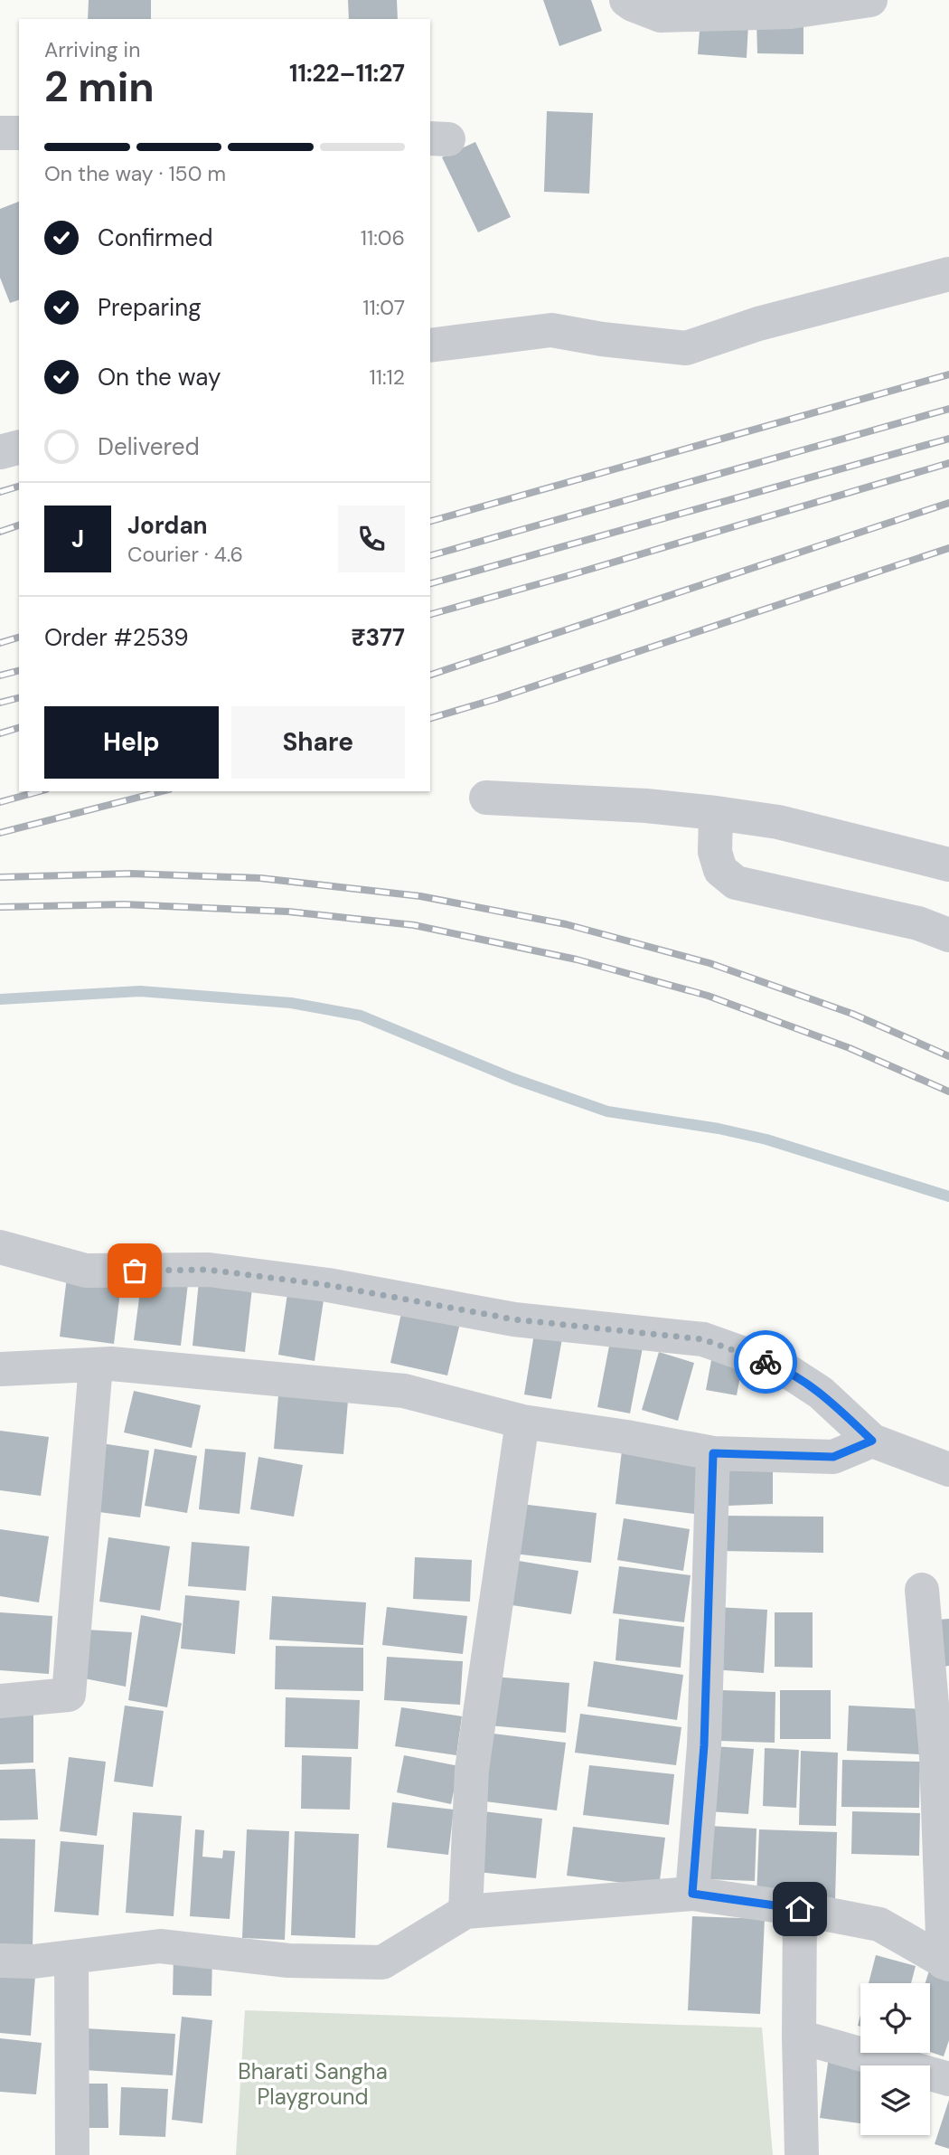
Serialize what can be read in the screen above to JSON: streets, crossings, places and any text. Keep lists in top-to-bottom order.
{
  "parks": ["Bharati Sangha Playground"],
  "page": {
    "heading": ["2 min", "Arriving in", "11:22–11:27"],
    "panel": [
      "Jordan",
      "Courier · 4.6",
      "Order #2539",
      "₹377"
    ],
    "bar": "On the way · 150 m",
    "list": [
      ["Confirmed", "11:06"],
      ["Preparing", "11:07"],
      ["On the way", "11:12"],
      "Delivered"
    ],
    "round": "J",
    "buttons": ["Help", "Share"]
  }
}
